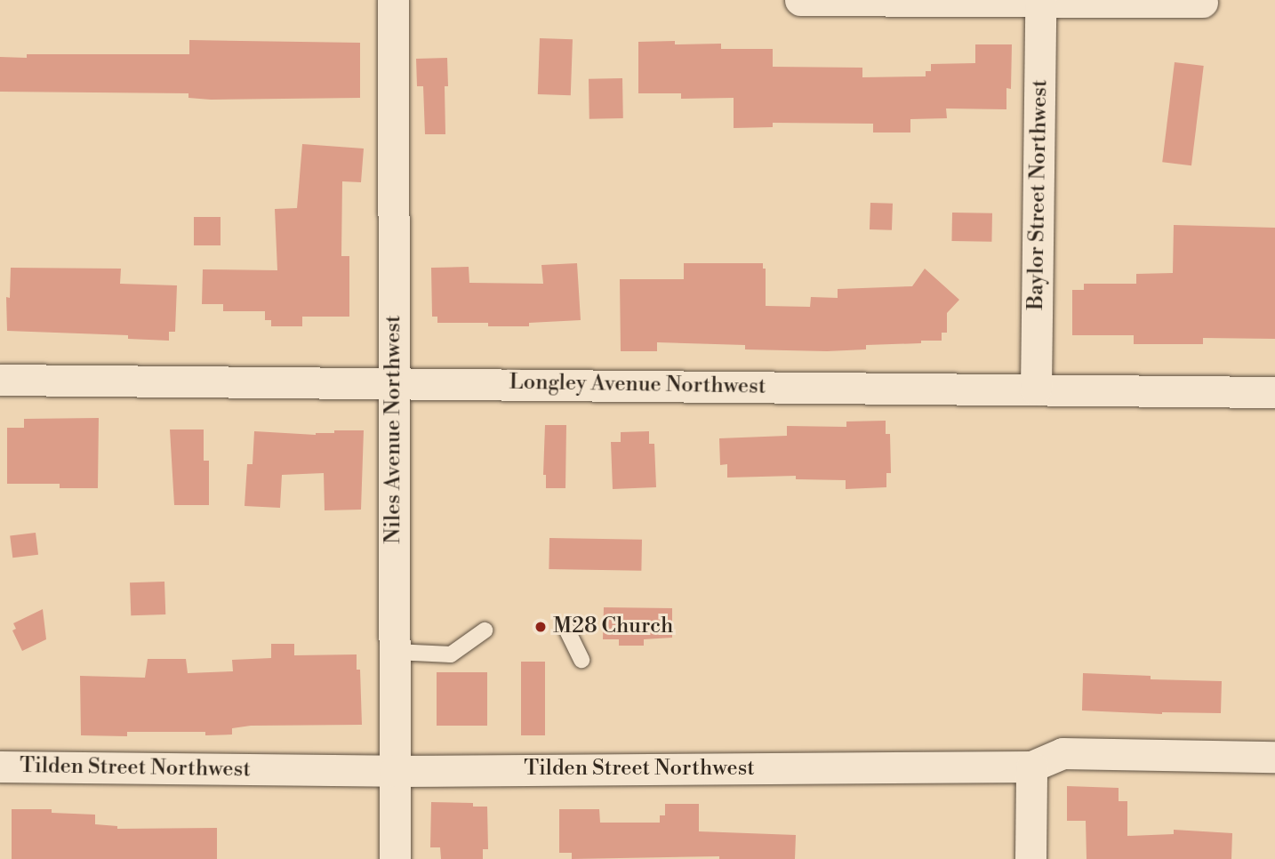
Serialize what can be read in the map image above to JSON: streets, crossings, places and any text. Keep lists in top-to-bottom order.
{
  "streets": {
    "street": [
      "Baylor Street Northwest",
      "Longley Avenue Northwest",
      "Niles Avenue Northwest",
      "Tilden Street Northwest"
    ]
  },
  "crossings": [
    ["Baylor Street Northwest", "Longley Avenue Northwest"],
    ["Longley Avenue Northwest", "Niles Avenue Northwest"],
    ["Niles Avenue Northwest", "Tilden Street Northwest"]
  ],
  "places": ["M28 Church"]
}
